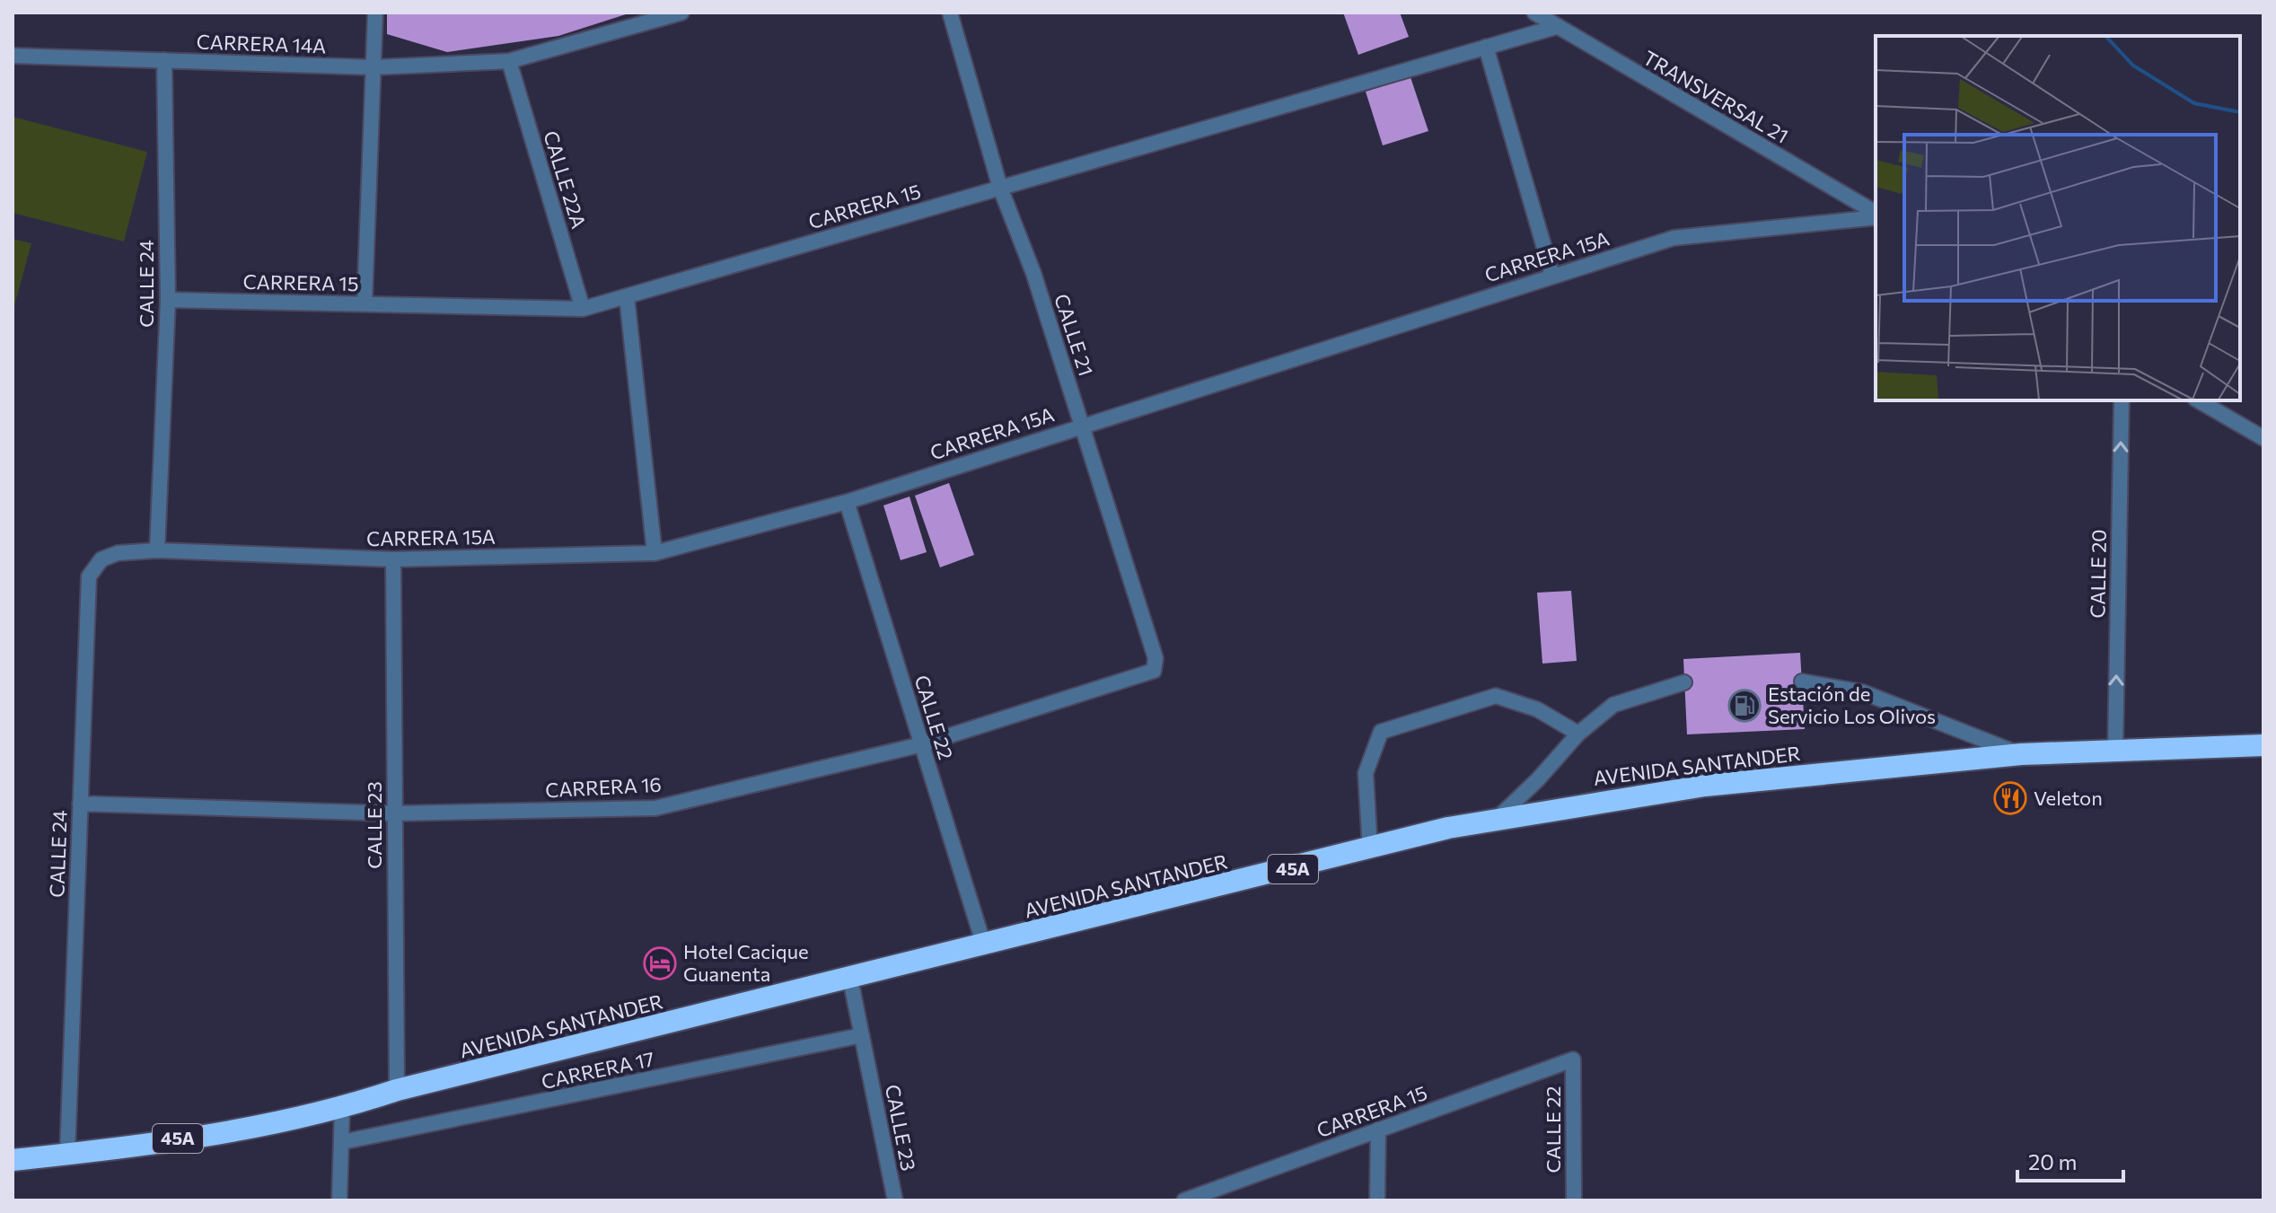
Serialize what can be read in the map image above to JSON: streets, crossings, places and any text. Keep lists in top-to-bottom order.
{
  "streets": {
    "highway": ["AVENIDA SANTANDER", "45A"],
    "street": [
      "CARRERA 14A",
      "TRANSVERSAL 21",
      "CALLE 22A",
      "CARRERA 15",
      "CARRERA 15A",
      "CALLE 24",
      "CALLE 21",
      "CALLE 20",
      "CALLE 22",
      "CARRERA 16",
      "CALLE 23",
      "CARRERA 17"
    ]
  },
  "crossings": [
    ["CARRERA 14A", "CALLE 22A"],
    ["CARRERA 14A", "CALLE 24"],
    ["TRANSVERSAL 21", "CARRERA 15"],
    ["CALLE 22A", "CARRERA 15"],
    ["CARRERA 15", "CALLE 24"],
    ["CARRERA 15", "CALLE 21"],
    ["CARRERA 15", "CALLE 22"],
    ["CARRERA 15A", "CALLE 24"],
    ["CARRERA 15A", "CALLE 21"],
    ["CARRERA 15A", "CALLE 22"],
    ["CARRERA 15A", "CALLE 23"],
    ["CALLE 24", "AVENIDA SANTANDER"],
    ["CALLE 24", "CARRERA 16"],
    ["CALLE 21", "CARRERA 16"],
    ["CALLE 20", "AVENIDA SANTANDER"],
    ["CALLE 22", "AVENIDA SANTANDER"],
    ["CALLE 22", "CARRERA 16"],
    ["AVENIDA SANTANDER", "CALLE 23"],
    ["CARRERA 16", "CALLE 23"],
    ["CALLE 23", "CARRERA 17"]
  ],
  "one_way": ["CALLE 20"],
  "places": {
    "fuel station": ["Estación de Servicio Los Olivos"],
    "restaurant": ["Veleton"],
    "hotel": ["Hotel Cacique Guanenta"]
  },
  "scale_bar": "20 m"
}
